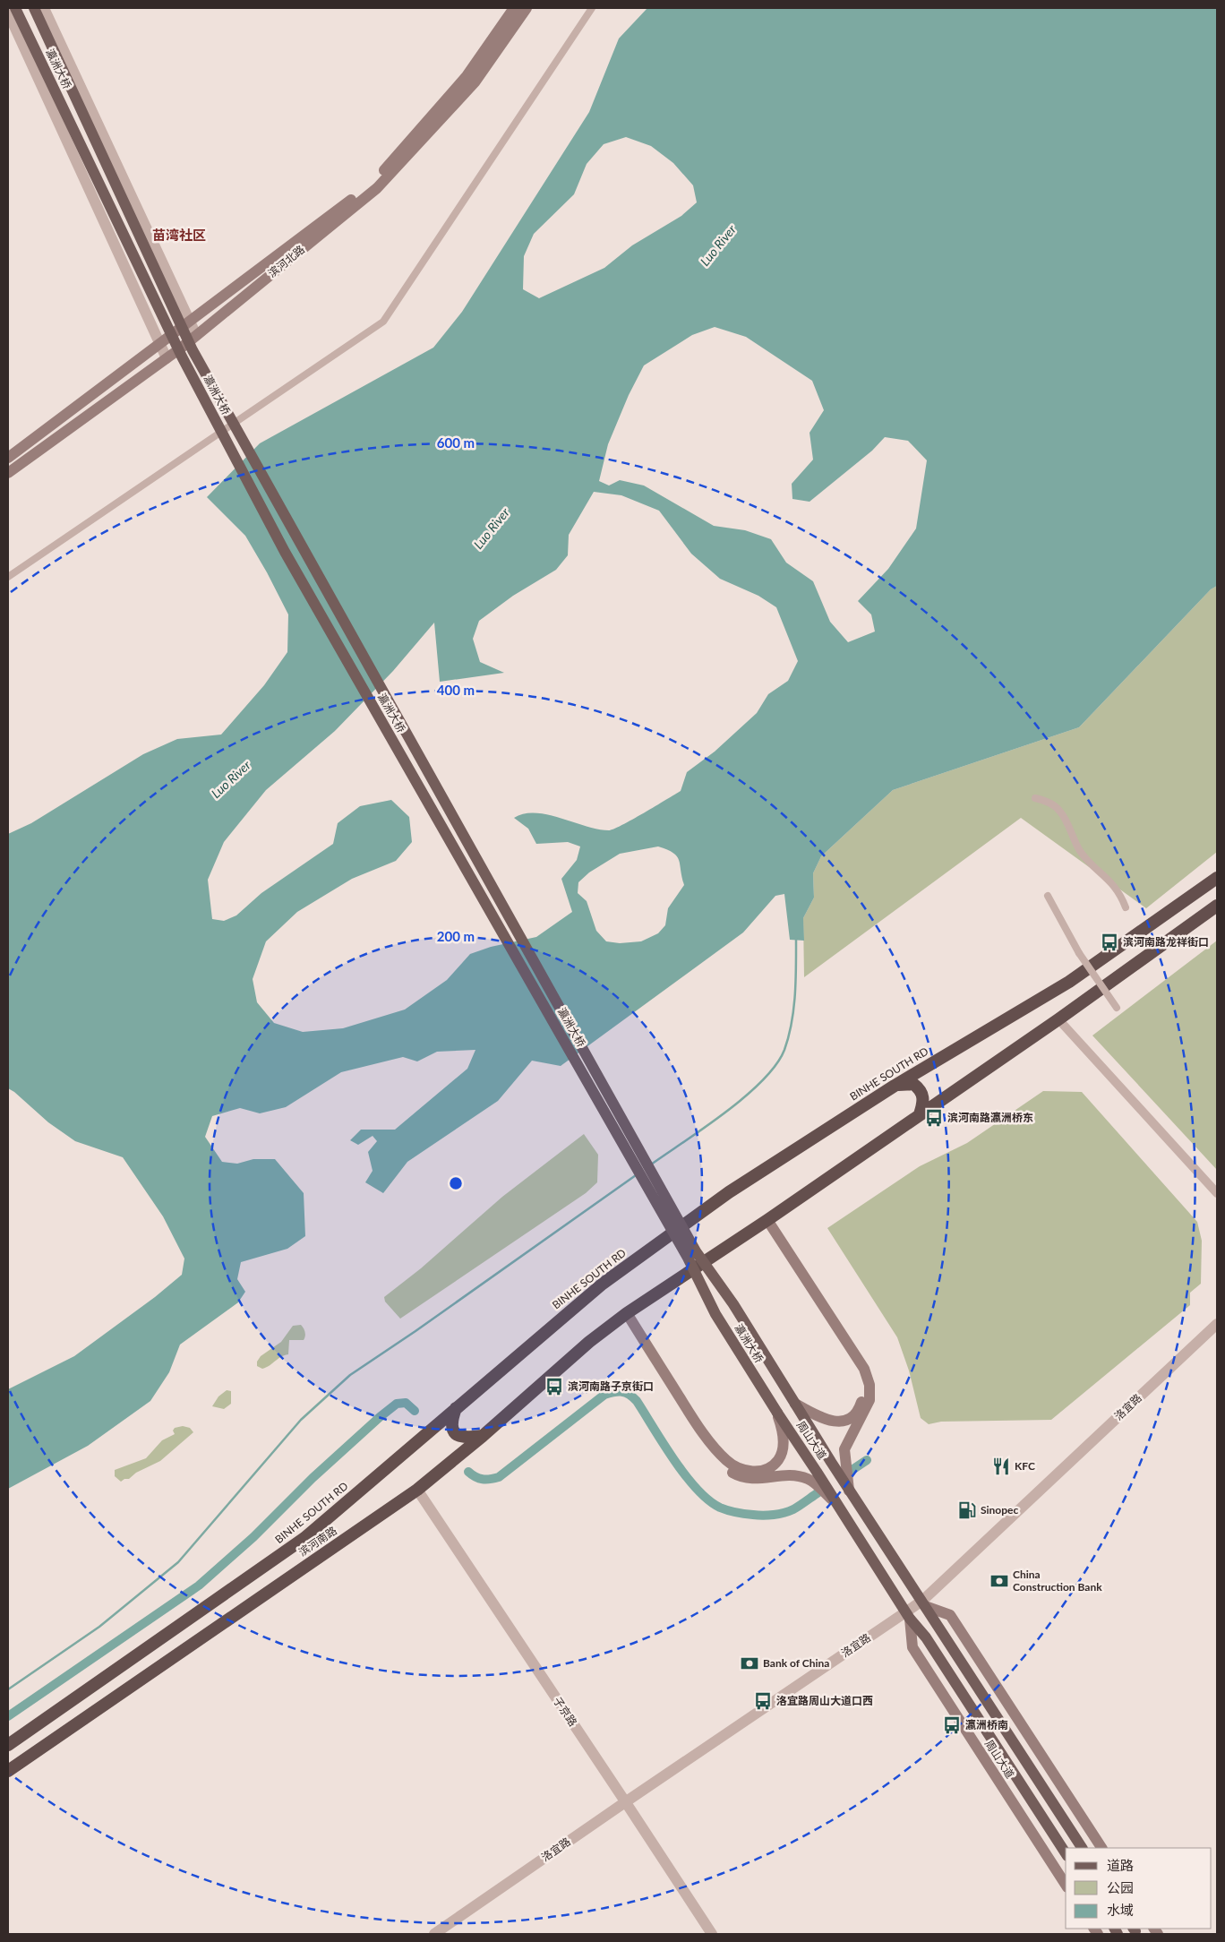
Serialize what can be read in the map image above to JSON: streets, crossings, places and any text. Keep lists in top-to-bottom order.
{
  "streets": {
    "highway": ["BINHE SOUTH RD", "滨河南路"],
    "main road": ["瀛洲大桥", "滨河北路", "周山大道"],
    "street": ["洛宜路", "子京路"]
  },
  "crossings": [
    ["瀛洲大桥", "周山大道"],
    ["洛宜路", "周山大道"],
    ["洛宜路", "子京路"],
    ["滨河南路", "子京路"]
  ],
  "districts": ["苗湾社区"],
  "water": ["Luo River"],
  "places": {
    "bus stop": [
      "滨河南路龙祥街口",
      "滨河南路瀛洲桥东",
      "滨河南路子京街口",
      "洛宜路周山大道口西",
      "瀛洲桥南"
    ],
    "restaurant": ["KFC"],
    "fuel station": ["Sinopec"],
    "bank": ["China Construction Bank", "Bank of China"]
  },
  "legend": ["道路", "公园", "水域"],
  "rings": ["600 m", "400 m", "200 m"]
}
